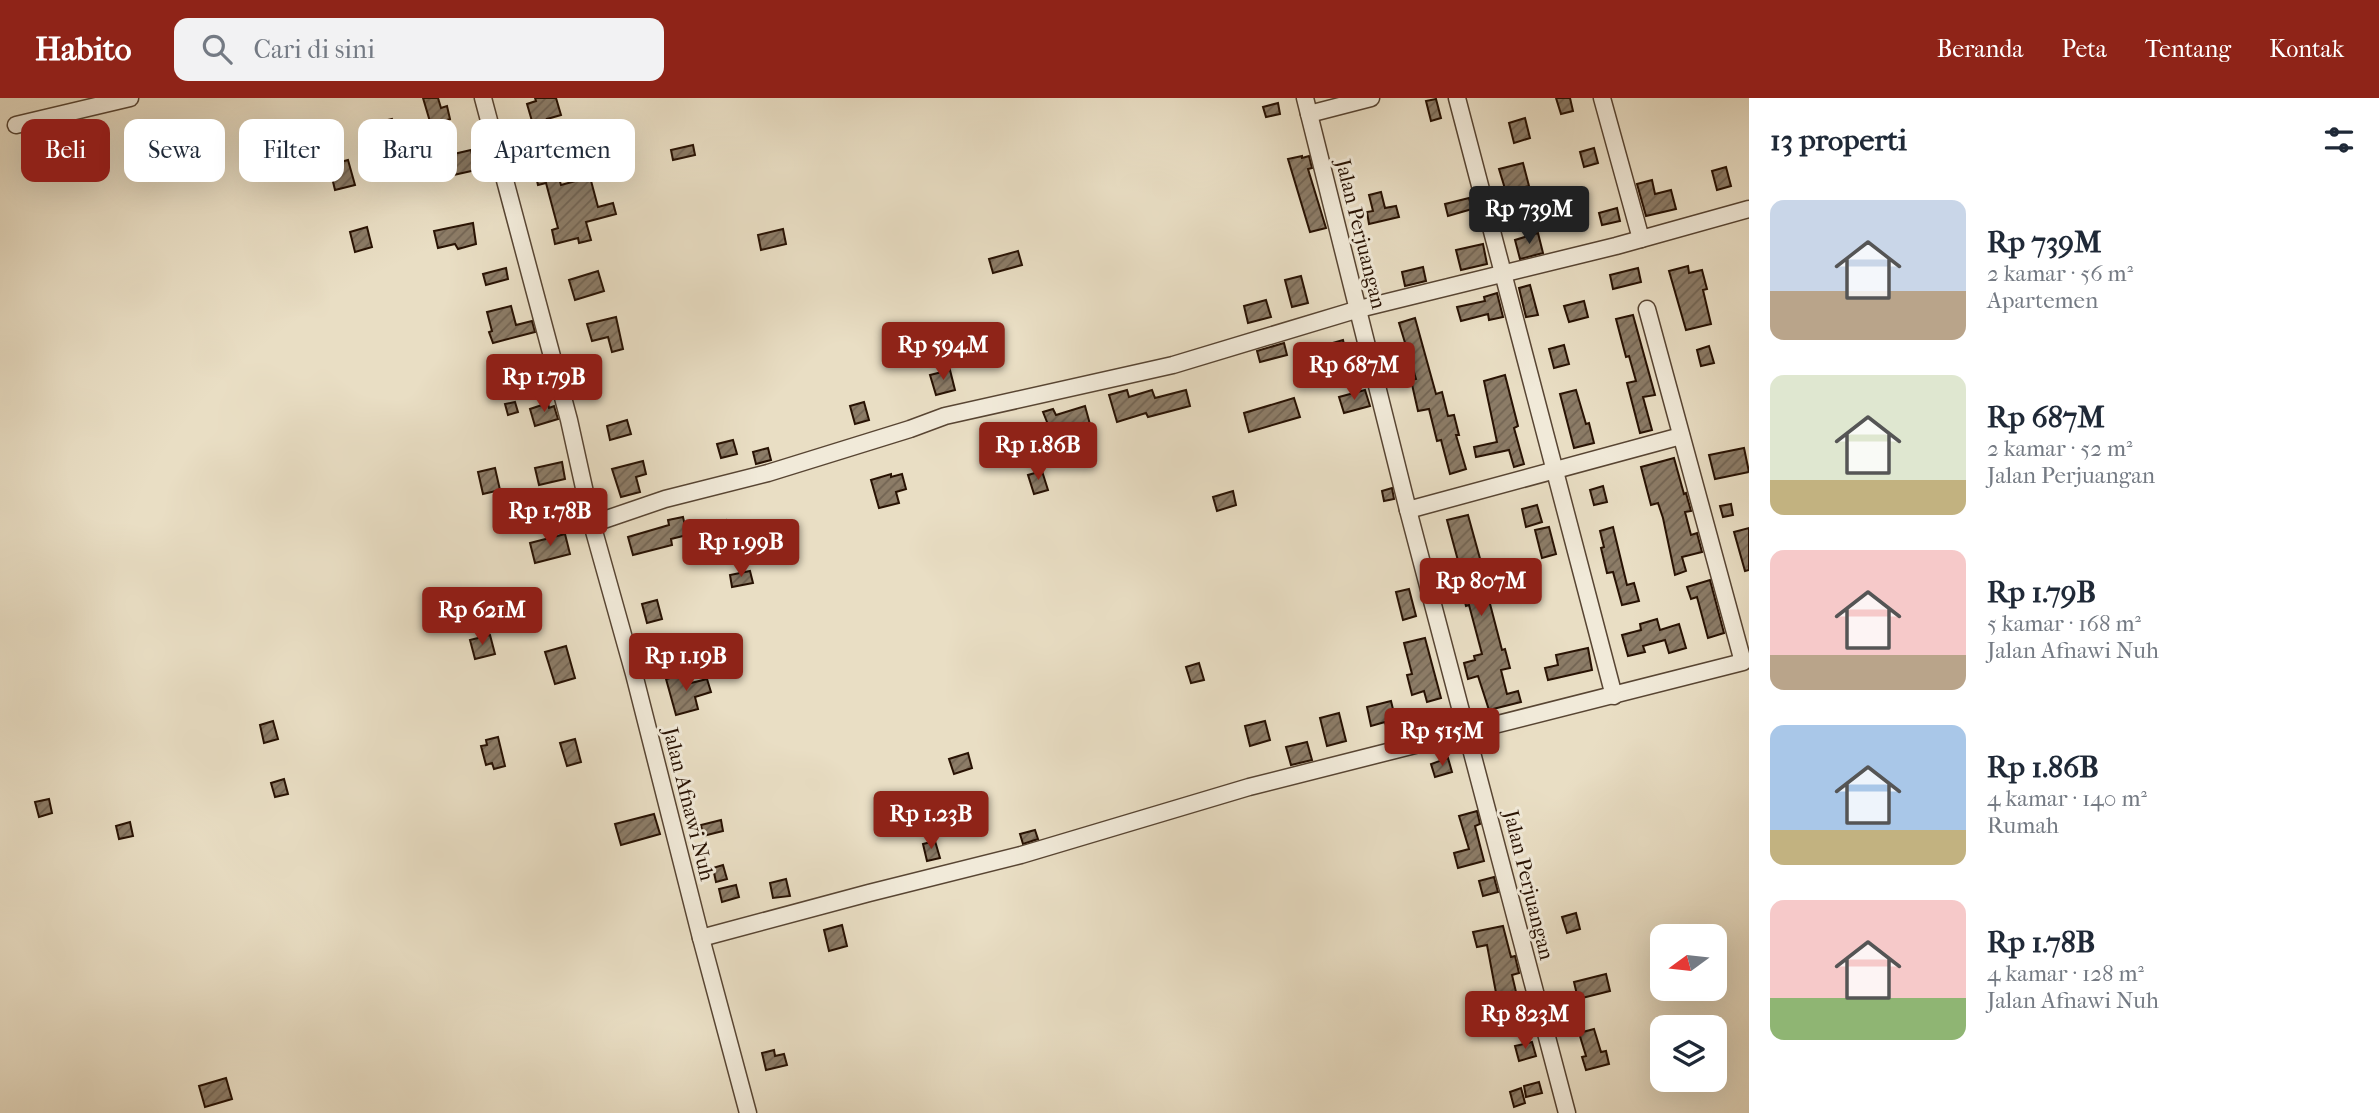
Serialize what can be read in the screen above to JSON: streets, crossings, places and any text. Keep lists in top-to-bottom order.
{
  "streets": {
    "street": ["Jalan Perjuangan", "Jalan Afnawi Nuh"]
  },
  "north": "left",
  "page": {
    "header": "Habito",
    "search": "Cari di sini",
    "nav": [
      "Beranda",
      "Peta",
      "Tentang",
      "Kontak"
    ],
    "heading": "13 properti",
    "chip": [
      "Beli",
      "Sewa",
      "Filter",
      "Baru",
      "Apartemen"
    ],
    "list": [
      {
        "name": "Rp 739M",
        "note": "2 kamar · 56 m² · Apartemen"
      },
      {
        "name": "Rp 687M",
        "note": "2 kamar · 52 m² · Jalan Perjuangan"
      },
      {
        "name": "Rp 1.79B",
        "note": "5 kamar · 168 m² · Jalan Afnawi Nuh"
      },
      {
        "name": "Rp 1.86B",
        "note": "4 kamar · 140 m² · Rumah"
      },
      {
        "name": "Rp 1.78B",
        "note": "4 kamar · 128 m² · Jalan Afnawi Nuh"
      }
    ],
    "price": [
      "Rp 739M",
      "Rp 594M",
      "Rp 687M",
      "Rp 1.79B",
      "Rp 1.86B",
      "Rp 1.78B",
      "Rp 1.99B",
      "Rp 807M",
      "Rp 621M",
      "Rp 1.19B",
      "Rp 515M",
      "Rp 1.23B",
      "Rp 823M"
    ]
  }
}
